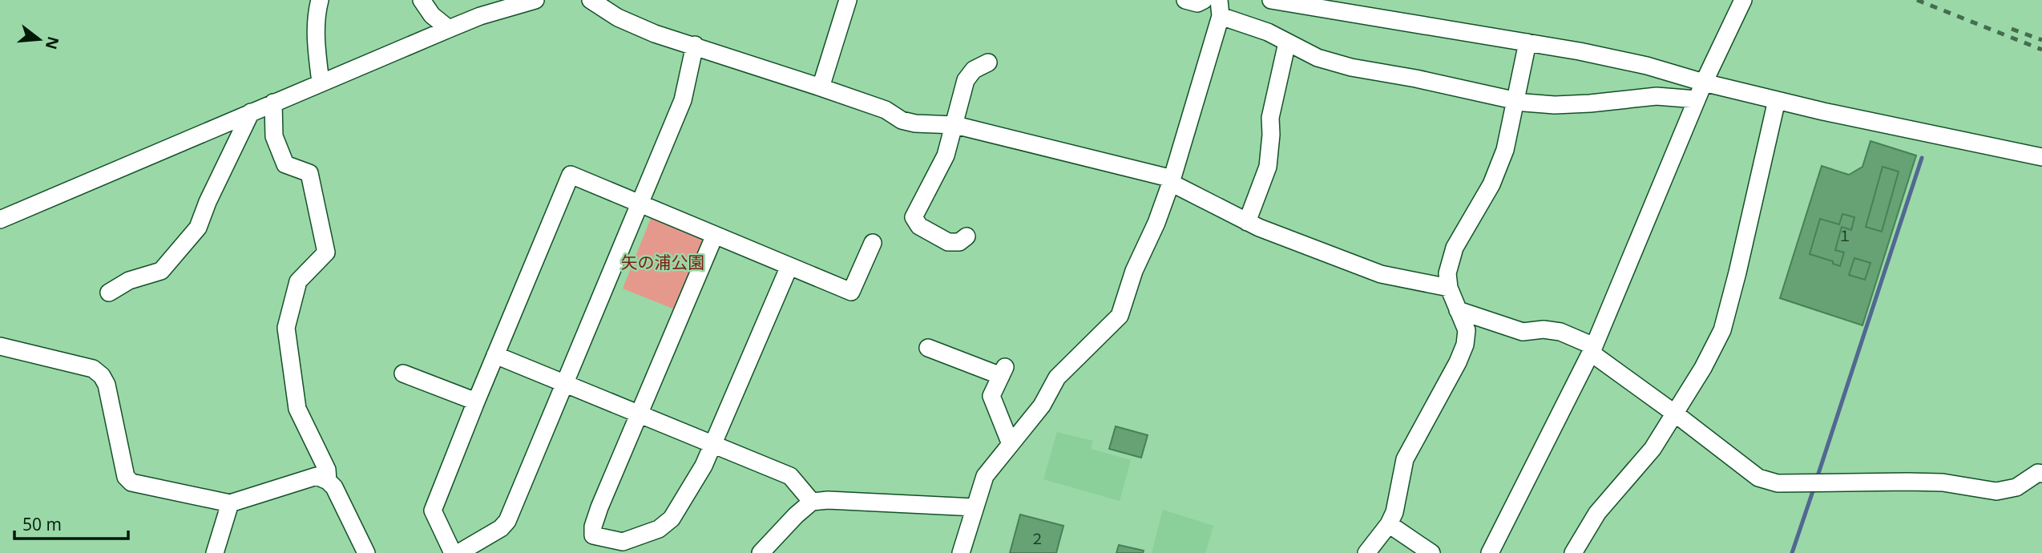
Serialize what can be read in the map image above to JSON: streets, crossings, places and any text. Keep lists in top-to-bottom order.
{
  "parks": ["矢の浦公園"],
  "house_numbers": ["１", "２"],
  "scale_bar": "50 m",
  "north": "right"
}
